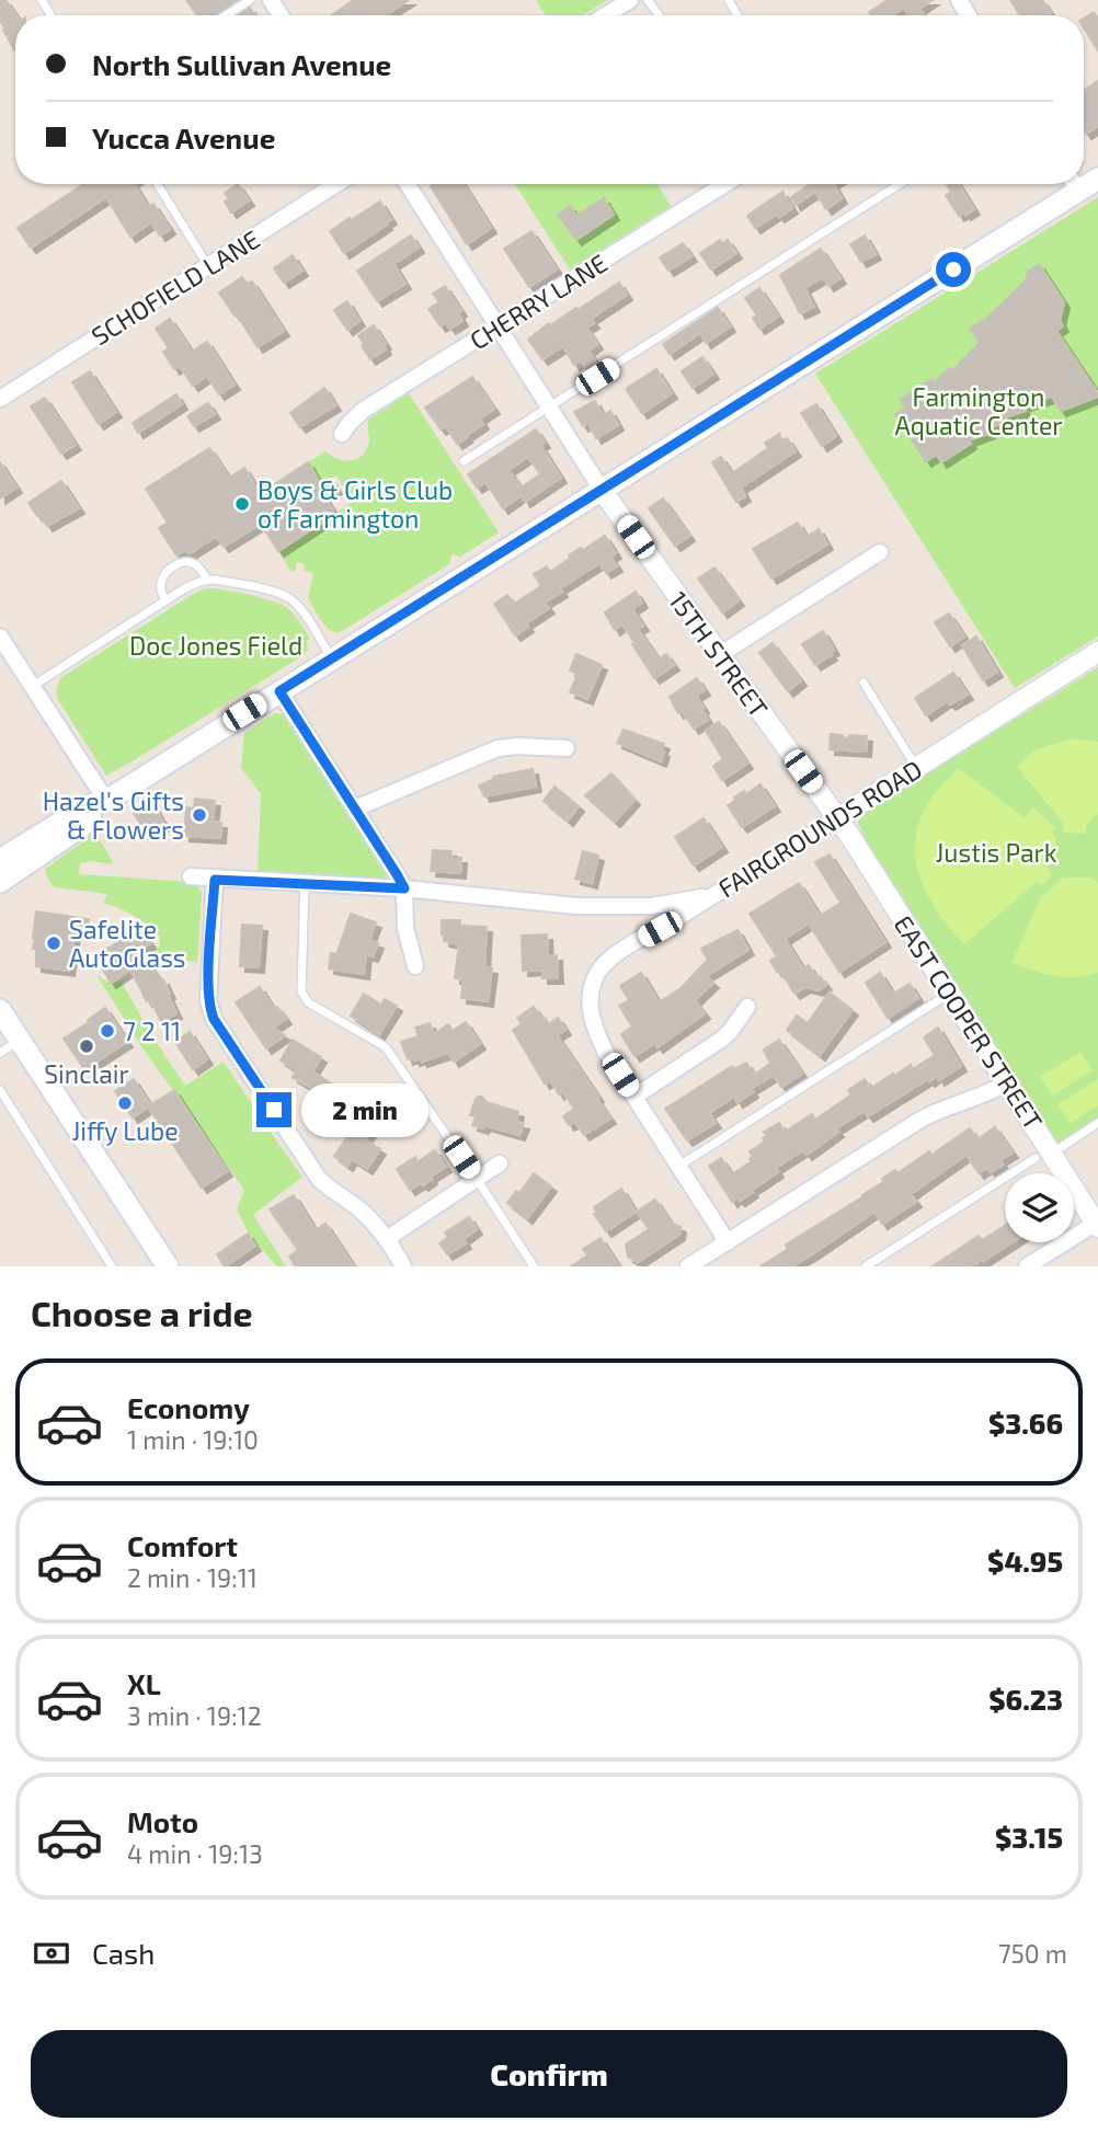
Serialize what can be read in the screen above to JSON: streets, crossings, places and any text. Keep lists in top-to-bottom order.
{
  "streets": {
    "street": [
      "SCHOFIELD LANE",
      "CHERRY LANE",
      "15TH STREET",
      "FAIRGROUNDS ROAD",
      "EAST COOPER STREET"
    ]
  },
  "crossings": [
    ["15TH STREET", "FAIRGROUNDS ROAD"],
    ["15TH STREET", "EAST COOPER STREET"],
    ["FAIRGROUNDS ROAD", "EAST COOPER STREET"]
  ],
  "parks": ["Farmington Aquatic Center", "Doc Jones Field", "Justis Park"],
  "places": [
    "Boys & Girls Club of Farmington",
    "Hazel's Gifts & Flowers",
    "Safelite AutoGlass",
    "7 2 11",
    "Sinclair",
    "Jiffy Lube"
  ],
  "page": {
    "banner": ["North Sullivan Avenue", "Yucca Avenue"],
    "bubble": "2 min",
    "heading": "Choose a ride",
    "list": [
      {
        "name": "Economy",
        "note": "1 min · 19:10",
        "value": "$3.66"
      },
      {
        "name": "Comfort",
        "note": "2 min · 19:11",
        "value": "$4.95"
      },
      {
        "name": "XL",
        "note": "3 min · 19:12",
        "value": "$6.23"
      },
      {
        "name": "Moto",
        "note": "4 min · 19:13",
        "value": "$3.15"
      }
    ],
    "pay": ["Cash", "750 m"],
    "buttons": "Confirm"
  }
}
